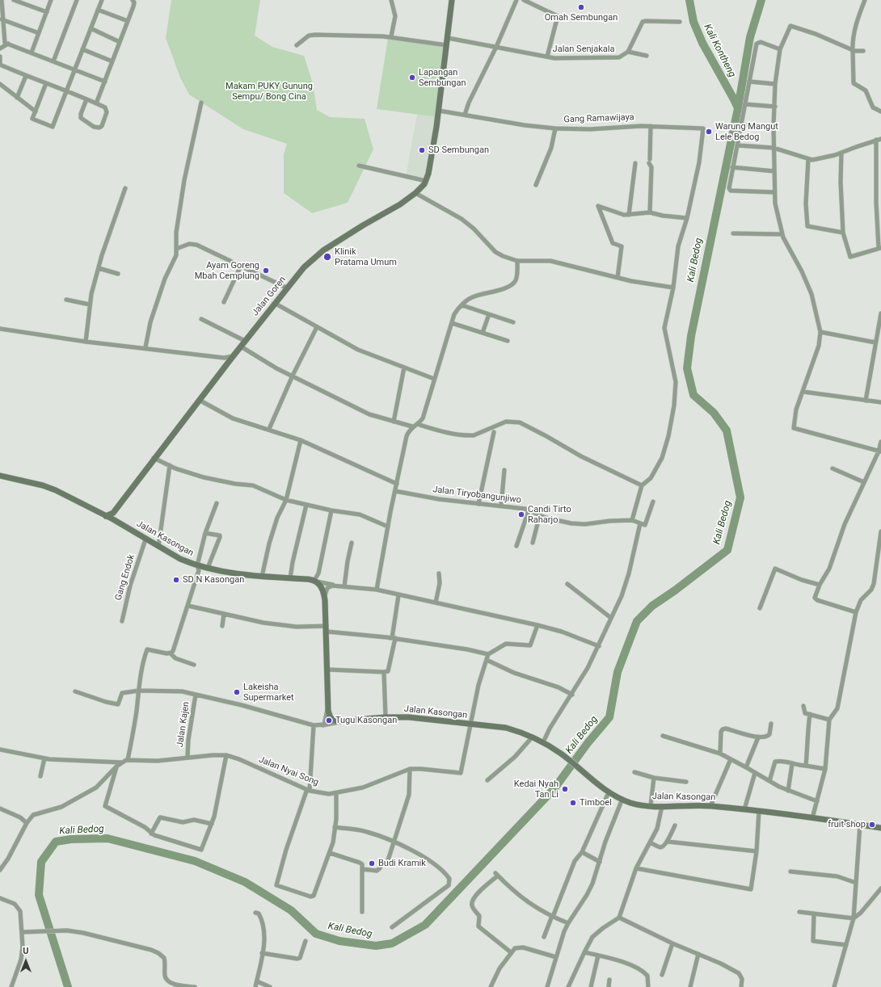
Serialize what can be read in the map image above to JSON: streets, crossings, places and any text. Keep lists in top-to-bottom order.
{
  "streets": {
    "main road": ["Jalan Goren", "Jalan Kasongan"],
    "street": [
      "Jalan Senjakala",
      "Gang Ramawijaya",
      "Jalan Tiryobangunjiwo",
      "Gang Endok",
      "Jalan Kajen",
      "Jalan Nyai Song"
    ]
  },
  "crossings": [
    ["Jalan Senjakala", "Jalan Goren"],
    ["Gang Ramawijaya", "Jalan Goren"],
    ["Jalan Goren", "Jalan Kasongan"],
    ["Jalan Kasongan", "Gang Endok"],
    ["Jalan Kasongan", "Jalan Nyai Song"],
    ["Jalan Kajen", "Jalan Nyai Song"]
  ],
  "water": ["Kali Kontheng", "Kali Bedog"],
  "parks": ["Makam PUKY Gunung Sempu/ Bong Cina"],
  "places": [
    "Omah Sembungan",
    "Lapangan Sembungan",
    "Warung Mangut Lele Bedog",
    "SD Sembungan",
    "Klinik Pratama Umum",
    "Ayam Goreng Mbah Cemplung",
    "Candi Tirto Raharjo",
    "SD N Kasongan",
    "Lakeisha Supermarket",
    "Tugu Kasongan",
    "Kedai Nyah Tan Li",
    "Timboel",
    "fruit shop",
    "Budi Kramik"
  ],
  "north": "top"
}
